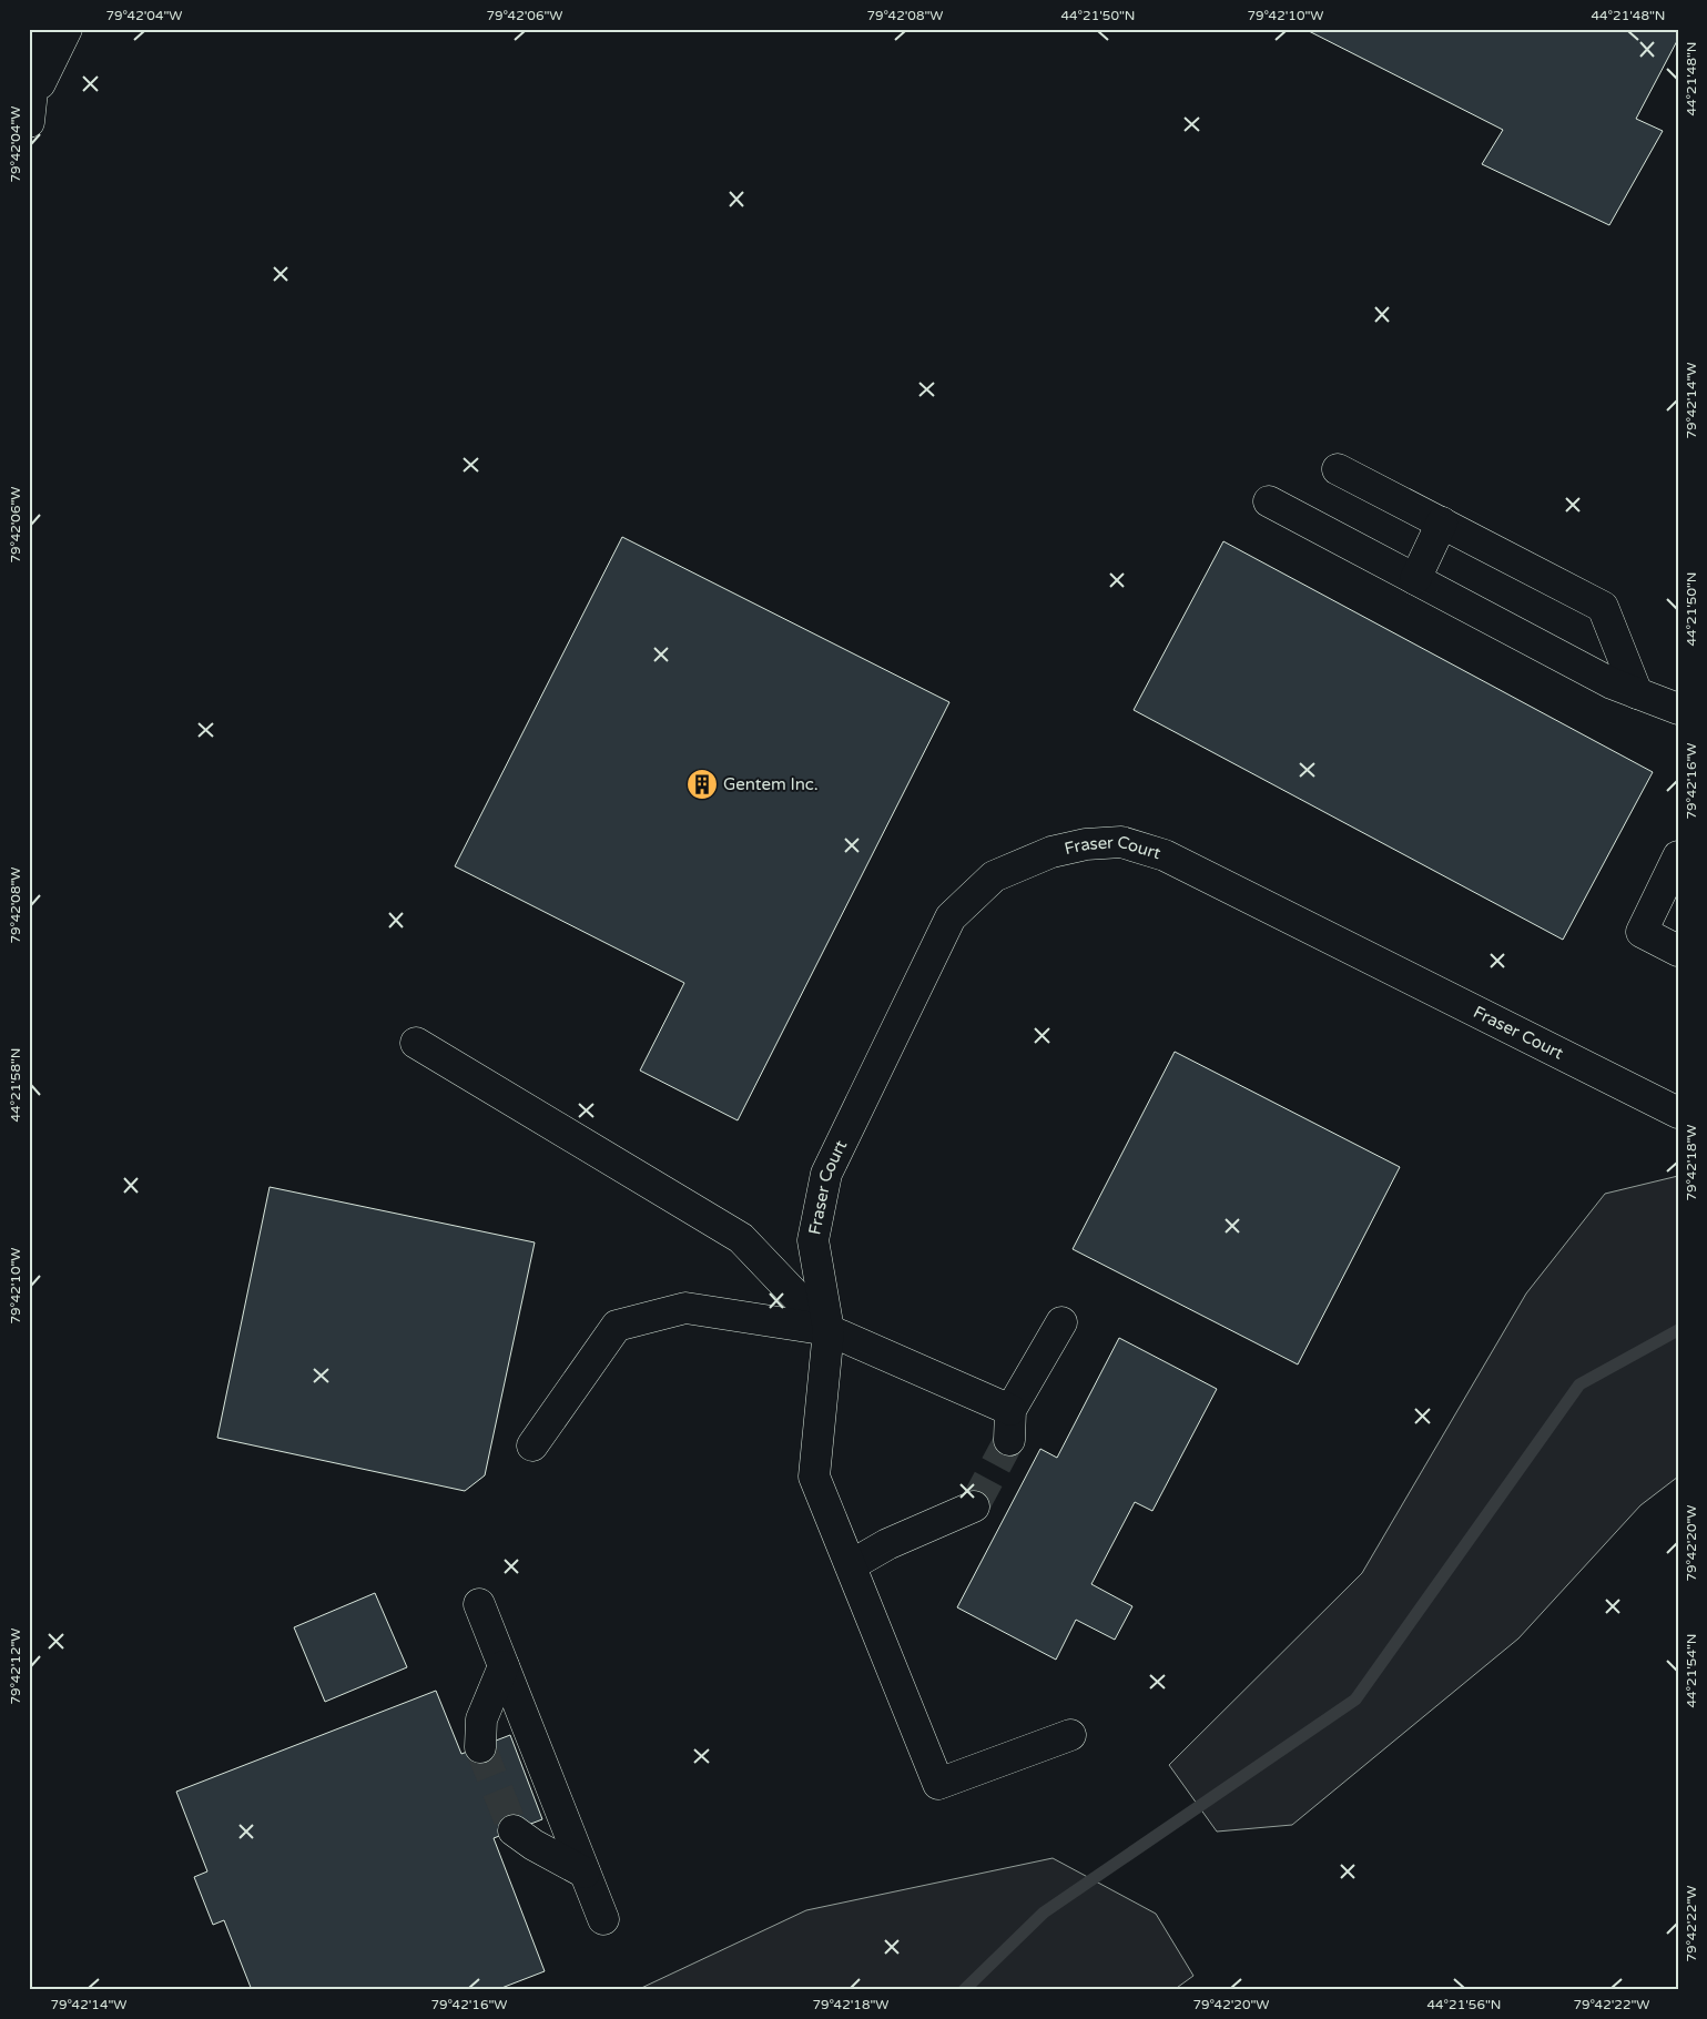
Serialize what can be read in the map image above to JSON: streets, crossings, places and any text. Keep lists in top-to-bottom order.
{
  "streets": {
    "main road": ["Fraser Court"]
  },
  "places": {
    "building": ["Gentem Inc."]
  },
  "coordinates": [
    "79°42'04\"W",
    "79°42'06\"W",
    "79°42'08\"W",
    "44°21'50\"N",
    "79°42'10\"W",
    "44°21'48\"N",
    "79°42'14\"W",
    "79°42'16\"W",
    "44°21'58\"N",
    "79°42'18\"W",
    "79°42'20\"W",
    "79°42'12\"W",
    "44°21'54\"N",
    "79°42'22\"W",
    "44°21'56\"N"
  ]
}
